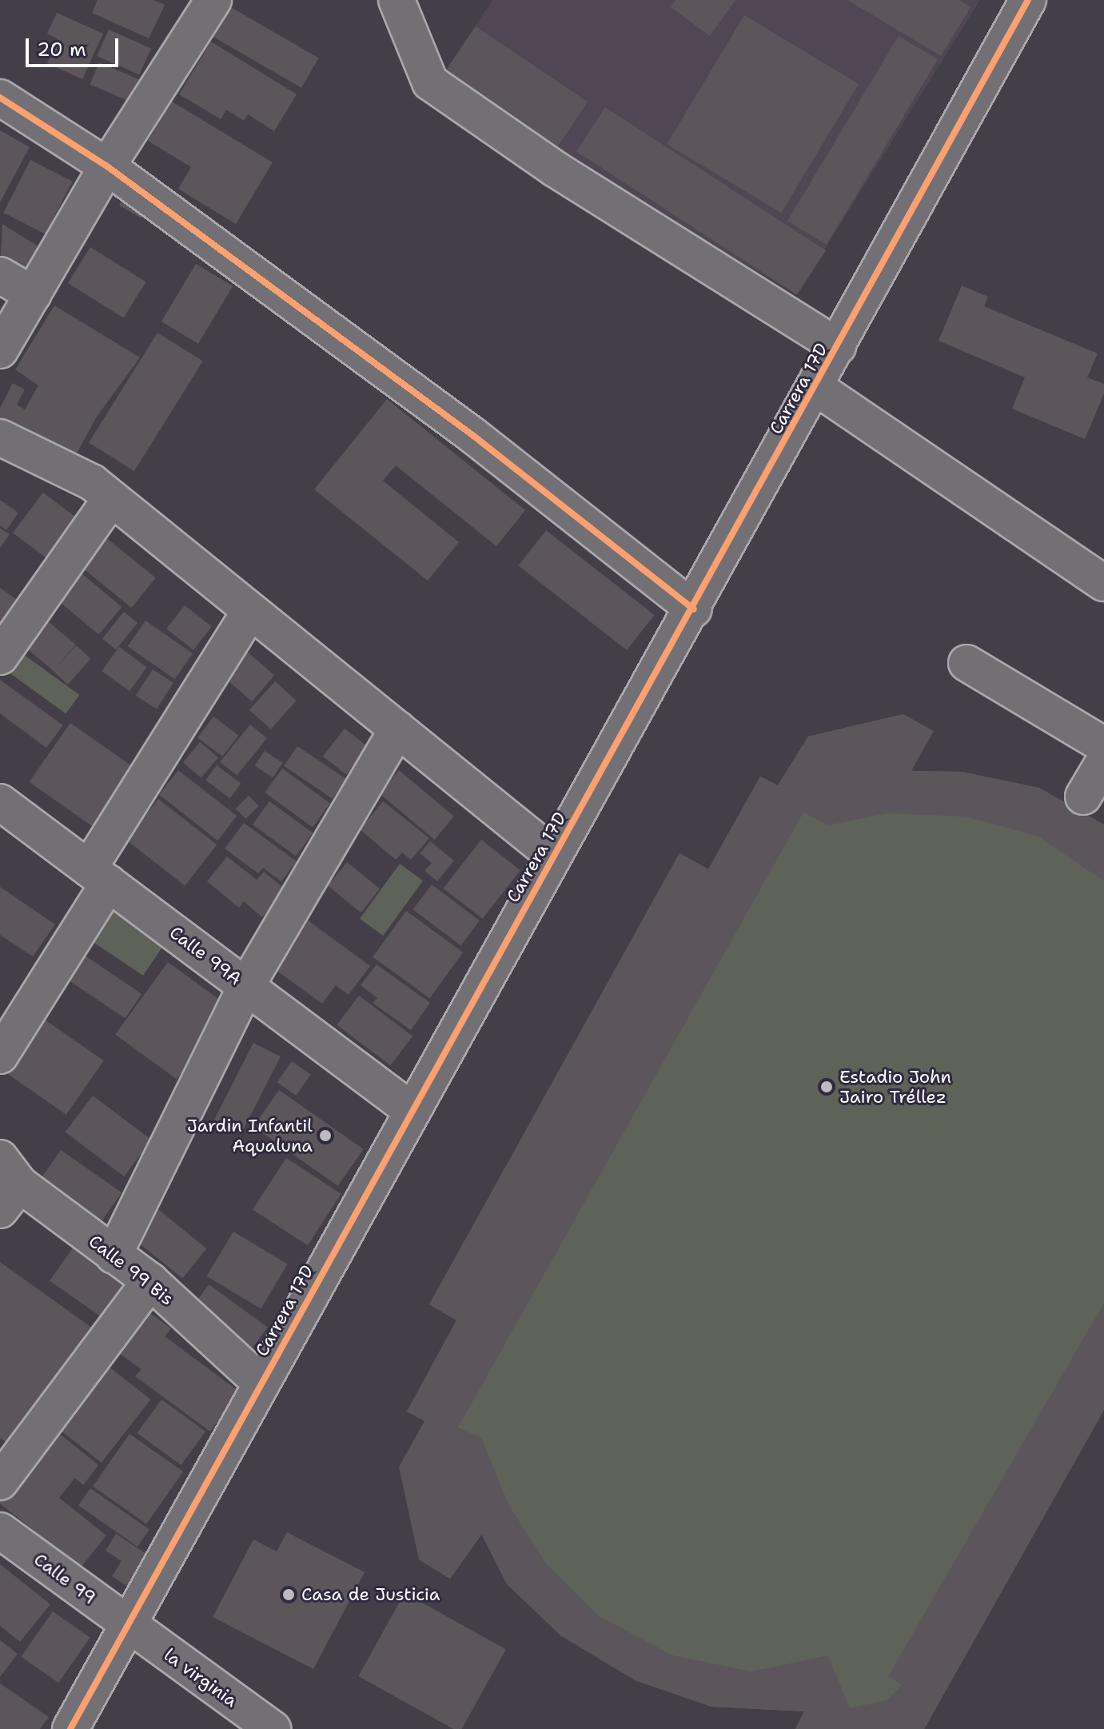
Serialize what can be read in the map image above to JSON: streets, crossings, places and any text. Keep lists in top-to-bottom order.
{
  "streets": {
    "street": [
      "Carrera 17D",
      "Calle 99A",
      "Calle 99 Bis",
      "Calle 99",
      "la virginia"
    ]
  },
  "crossings": [
    ["Carrera 17D", "Calle 99A"],
    ["Carrera 17D", "Calle 99 Bis"],
    ["Carrera 17D", "Calle 99"],
    ["Carrera 17D", "la virginia"],
    ["Calle 99", "la virginia"]
  ],
  "places": ["Estadio John Jairo Tréllez", "Jardin Infantil Aqualuna", "Casa de Justicia"],
  "scale_bar": "20 m"
}
